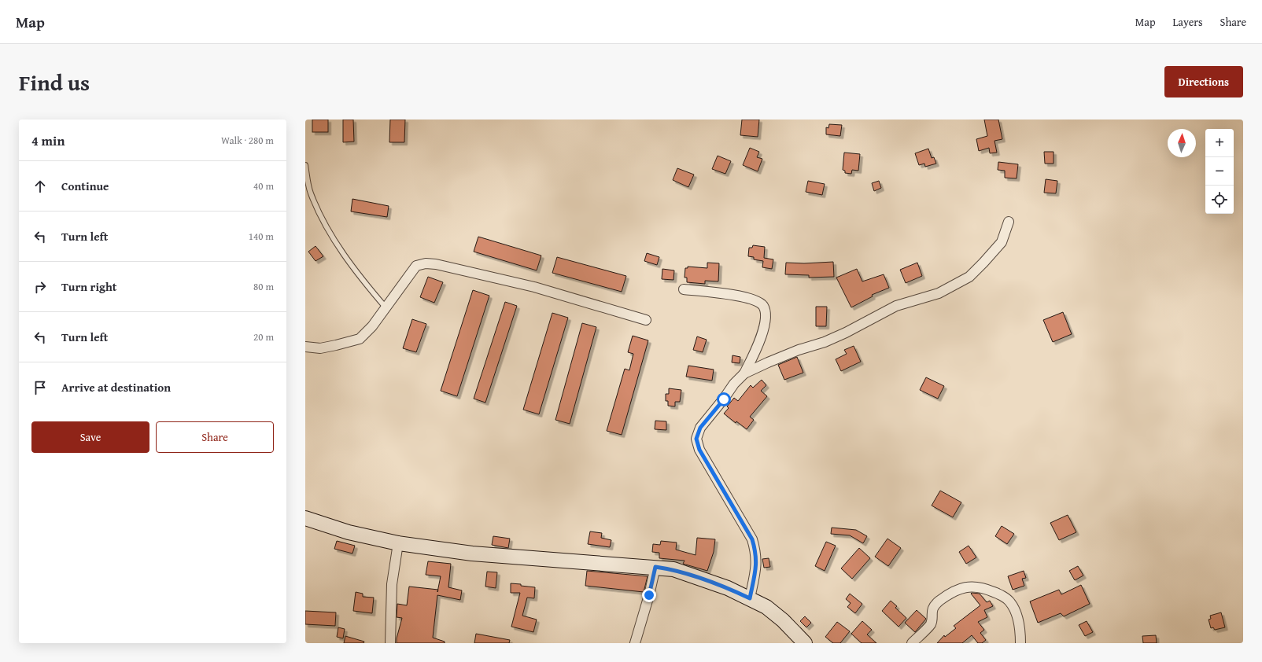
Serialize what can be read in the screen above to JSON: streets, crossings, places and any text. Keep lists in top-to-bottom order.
{
  "north": "top",
  "page": {
    "header": "Map",
    "nav": ["Map", "Layers", "Share"],
    "title": "Find us",
    "buttons": [
      "Directions",
      ["Save", "Share"]
    ],
    "heading": ["4 min", "Walk · 280 m"],
    "map_buttons": ["+", "−"],
    "list": [
      ["Continue", "40 m"],
      ["Turn left", "140 m"],
      ["Turn right", "80 m"],
      ["Turn left", "20 m"],
      "Arrive at destination"
    ]
  }
}
